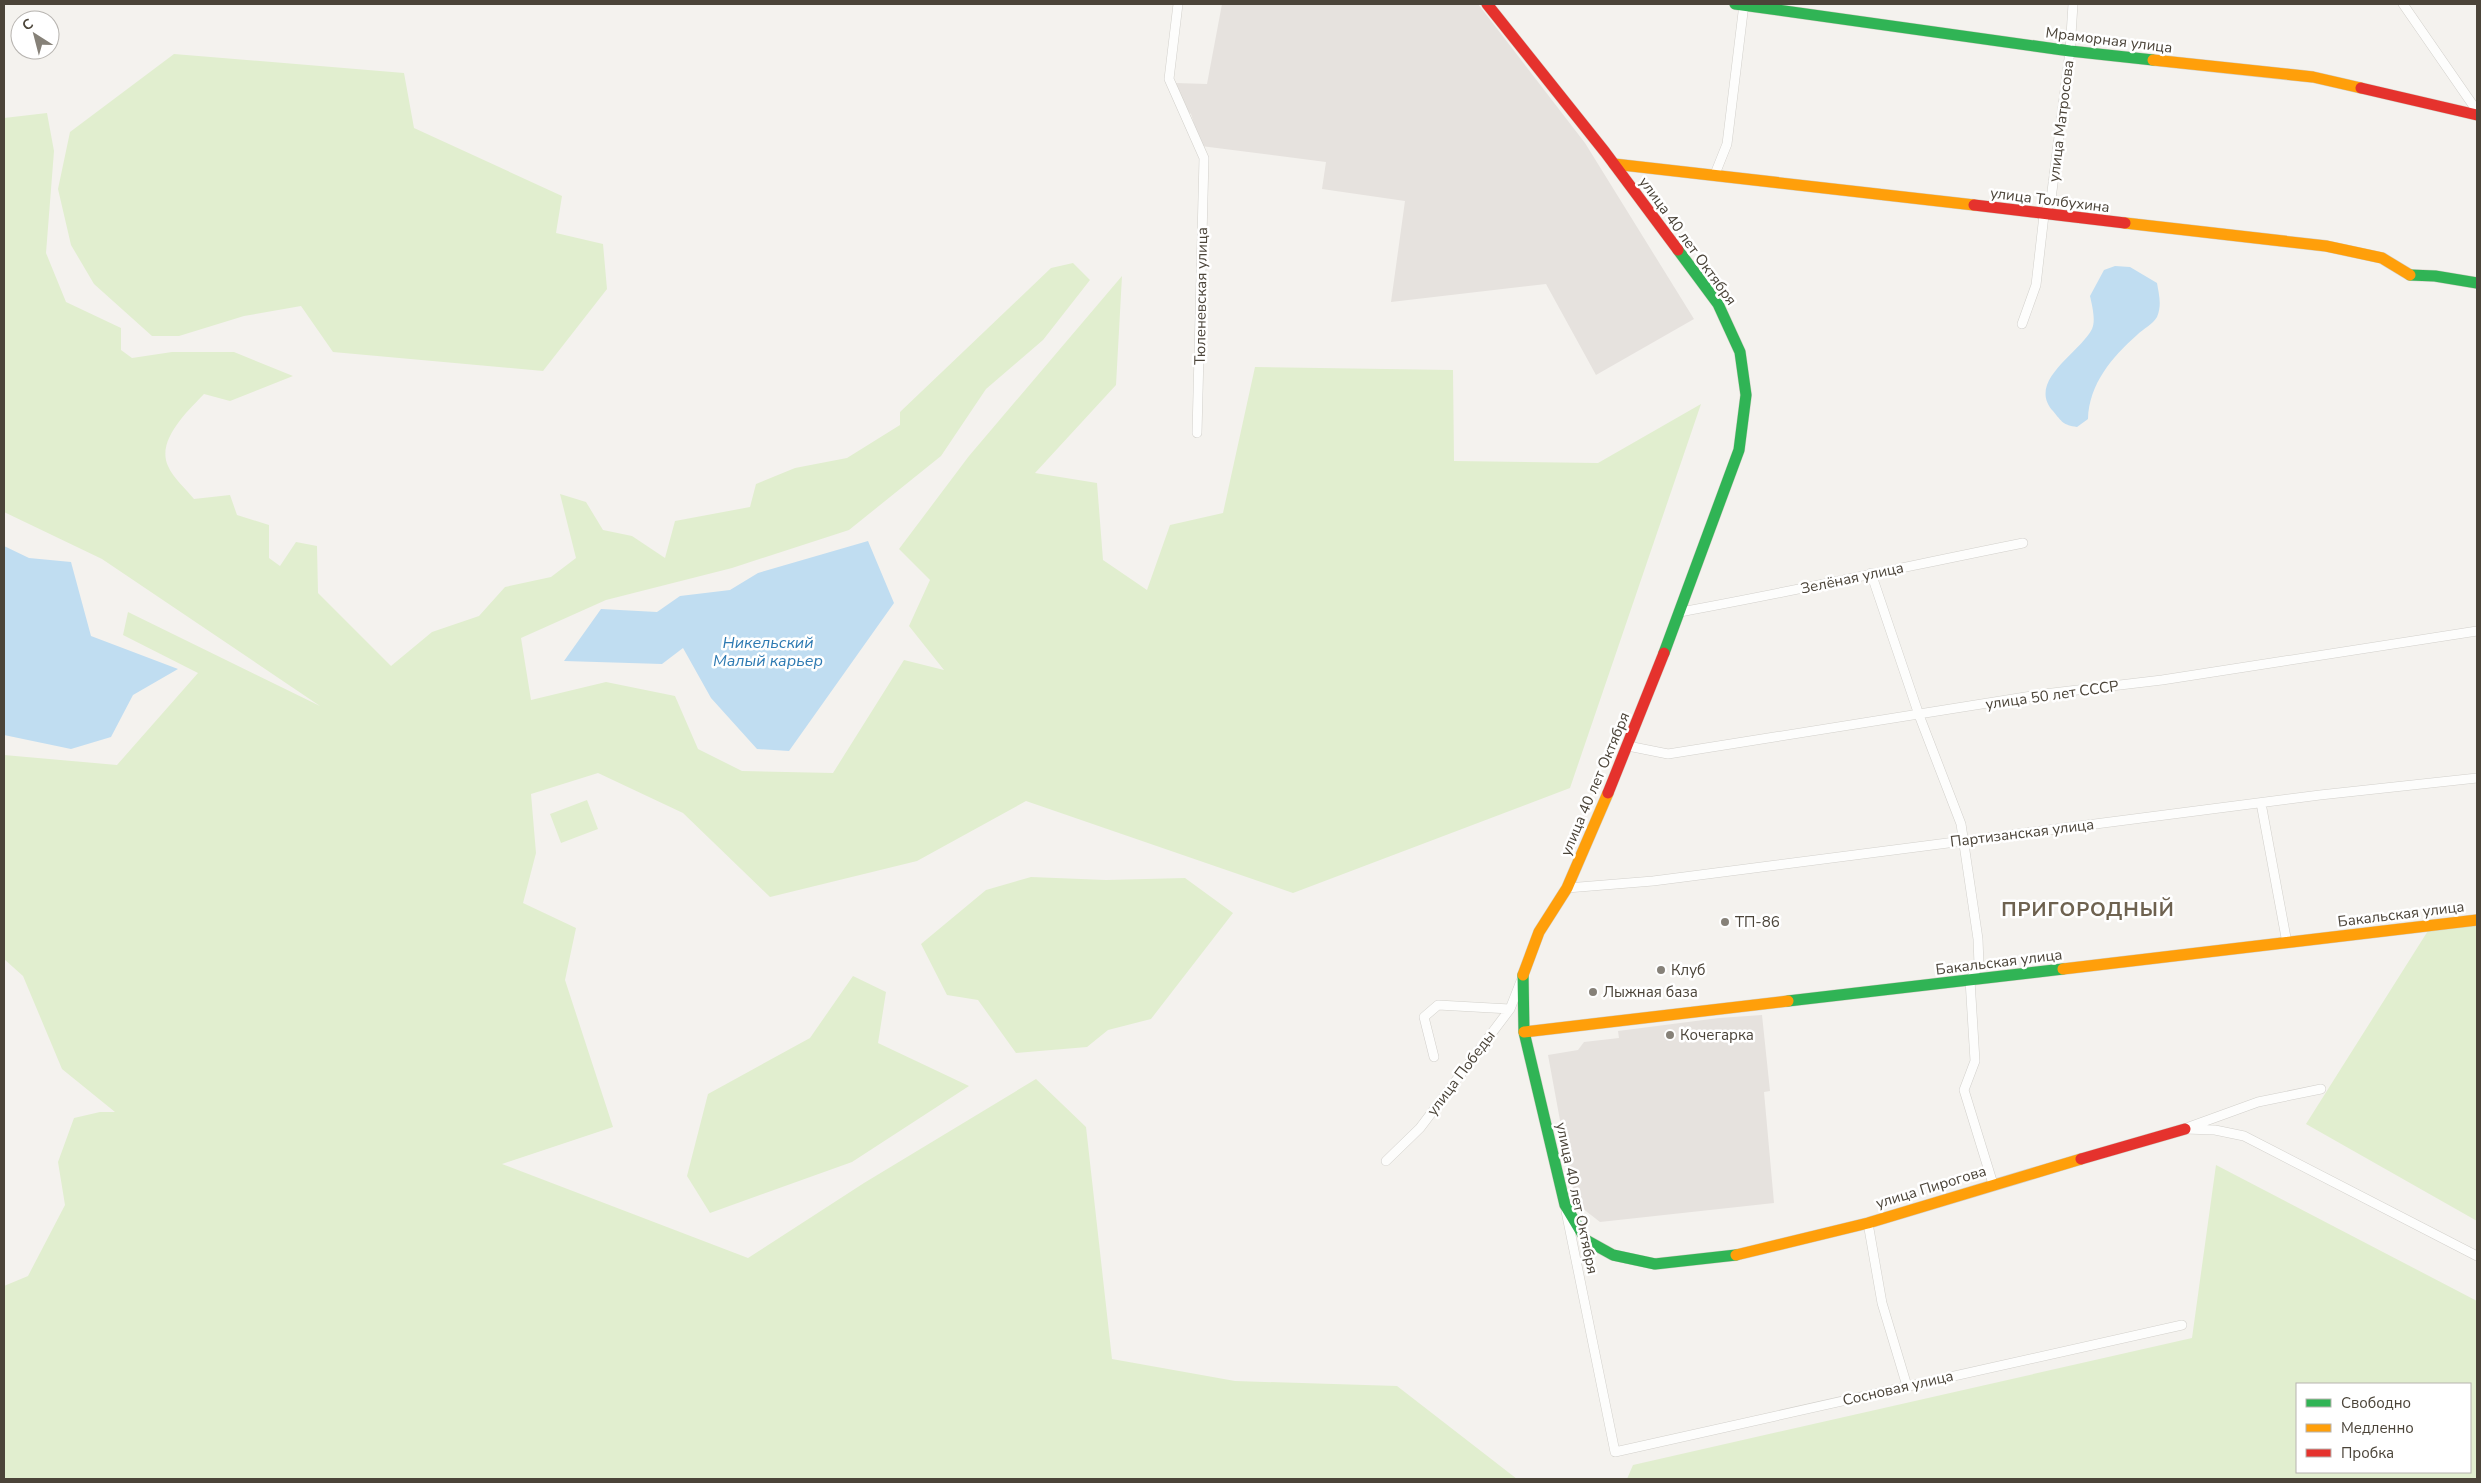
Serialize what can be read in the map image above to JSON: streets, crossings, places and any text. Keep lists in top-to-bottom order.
{
  "streets": {
    "street": [
      "Мраморная улица",
      "улица Матросова",
      "улица Толбухина",
      "улица 40 лет Октября",
      "Тюленевская улица",
      "Зелёная улица",
      "улица 50 лет СССР",
      "Партизанская улица",
      "Бакальская улица",
      "улица Победы",
      "улица Пирогова",
      "Сосновая улица"
    ]
  },
  "crossings": [
    ["Мраморная улица", "улица Матросова"],
    ["улица Матросова", "улица Толбухина"],
    ["улица Толбухина", "улица 40 лет Октября"],
    ["улица 40 лет Октября", "Зелёная улица"],
    ["улица 40 лет Октября", "улица 50 лет СССР"],
    ["улица 40 лет Октября", "Партизанская улица"],
    ["улица 40 лет Октября", "Бакальская улица"],
    ["улица 40 лет Октября", "улица Победы"],
    ["улица 40 лет Октября", "улица Пирогова"],
    ["улица 40 лет Октября", "Сосновая улица"]
  ],
  "districts": ["ПРИГОРОДНЫЙ"],
  "water": ["Никельский Малый карьер"],
  "places": [
    "ТП-86",
    "Клуб",
    "Лыжная база",
    "Кочегарка"
  ],
  "legend": ["Свободно", "Медленно", "Пробка"],
  "north": "top left"
}
